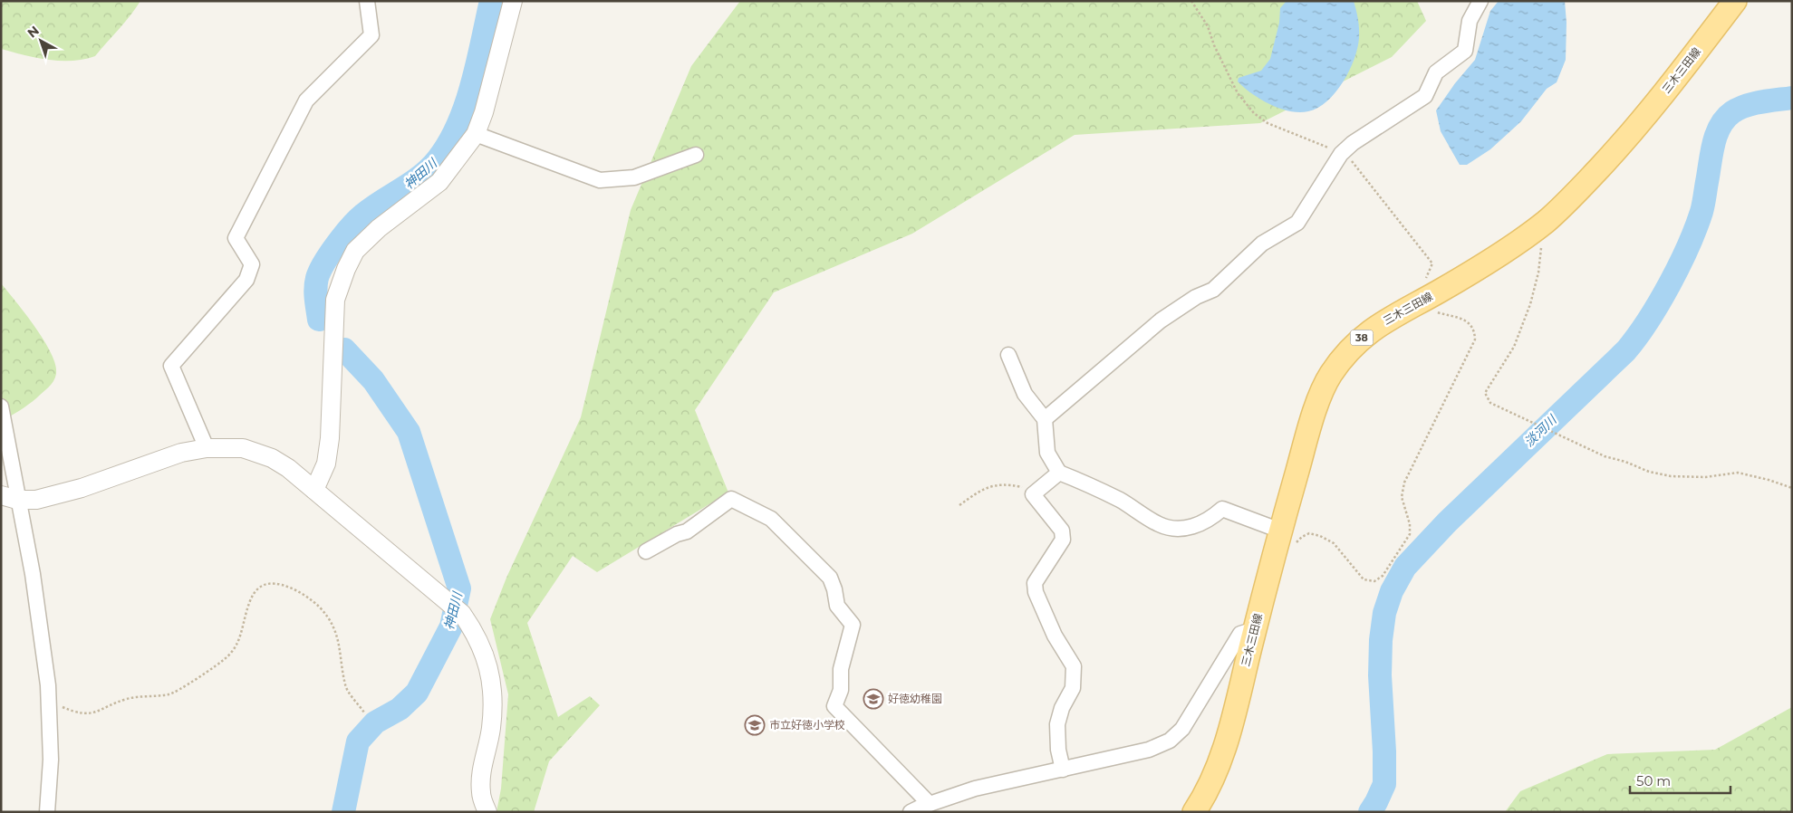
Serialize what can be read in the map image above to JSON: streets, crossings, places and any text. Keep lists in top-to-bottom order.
{
  "streets": {
    "main road": ["三木三田線", "38"]
  },
  "water": ["神田川", "淡河川"],
  "places": {
    "school or university": ["好徳幼稚園", "市立好徳小学校"]
  },
  "scale_bar": "50 m",
  "north": "top left"
}
